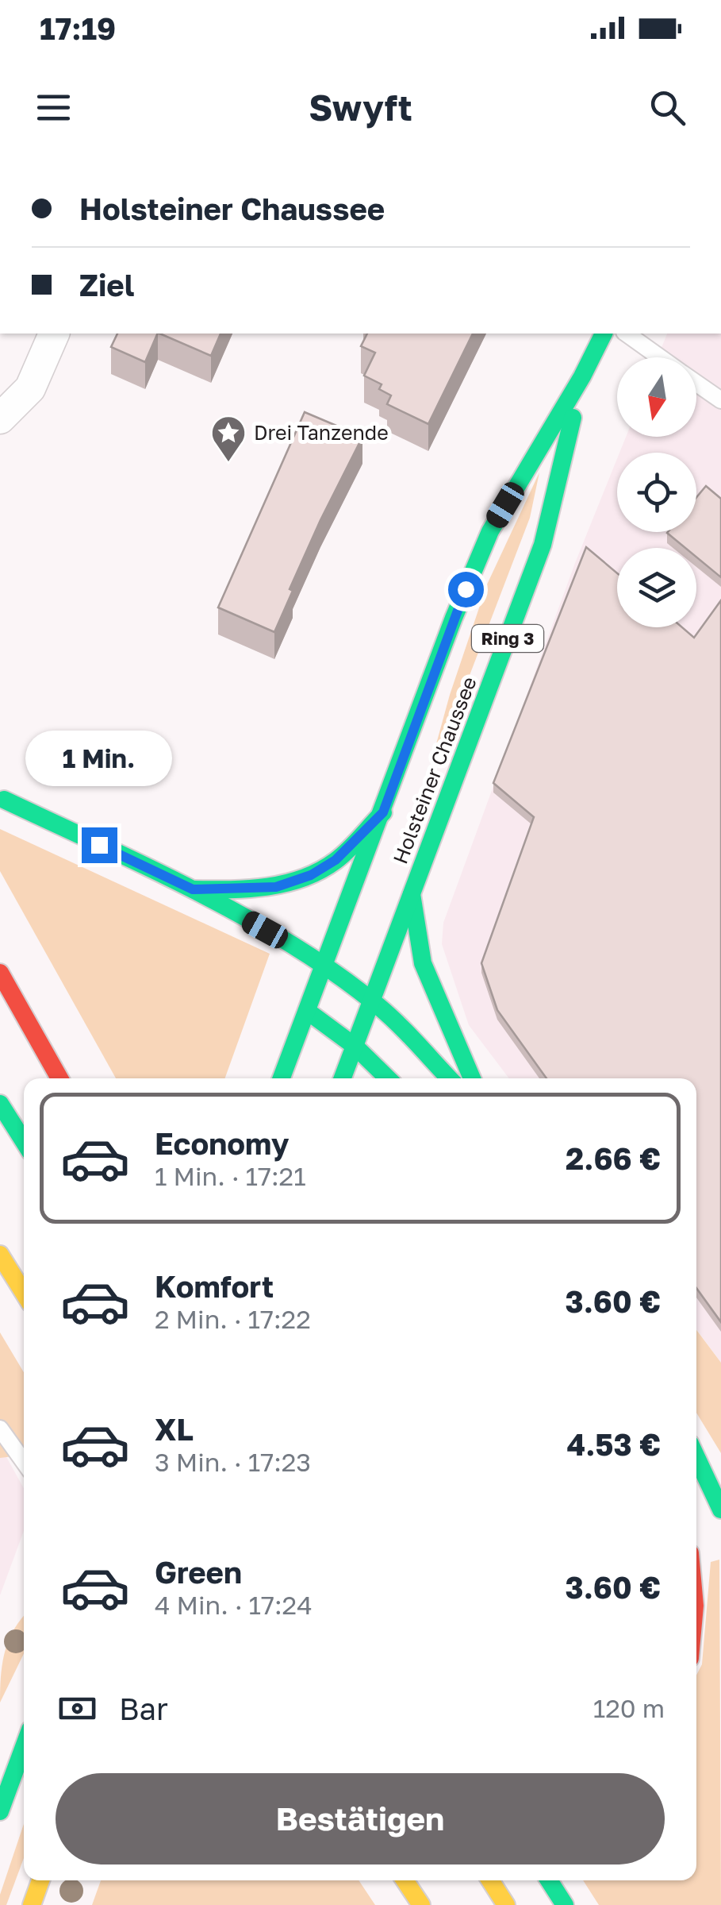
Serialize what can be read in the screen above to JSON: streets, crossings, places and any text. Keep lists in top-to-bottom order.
{
  "streets": {
    "main road": ["Ring 3", "Holsteiner Chaussee"]
  },
  "places": {
    "place": ["Drei Tanzende"]
  },
  "north": "bottom",
  "page": {
    "status": "17:19",
    "header": "Swyft",
    "banner": ["Holsteiner Chaussee", "Ziel"],
    "bubble": "1 Min.",
    "list": [
      {
        "name": "Economy",
        "note": "1 Min. · 17:21",
        "value": "2.66 €"
      },
      {
        "name": "Komfort",
        "note": "2 Min. · 17:22",
        "value": "3.60 €"
      },
      {
        "name": "XL",
        "note": "3 Min. · 17:23",
        "value": "4.53 €"
      },
      {
        "name": "Green",
        "note": "4 Min. · 17:24",
        "value": "3.60 €"
      }
    ],
    "pay": ["Bar", "120 m"],
    "buttons": "Bestätigen"
  }
}
